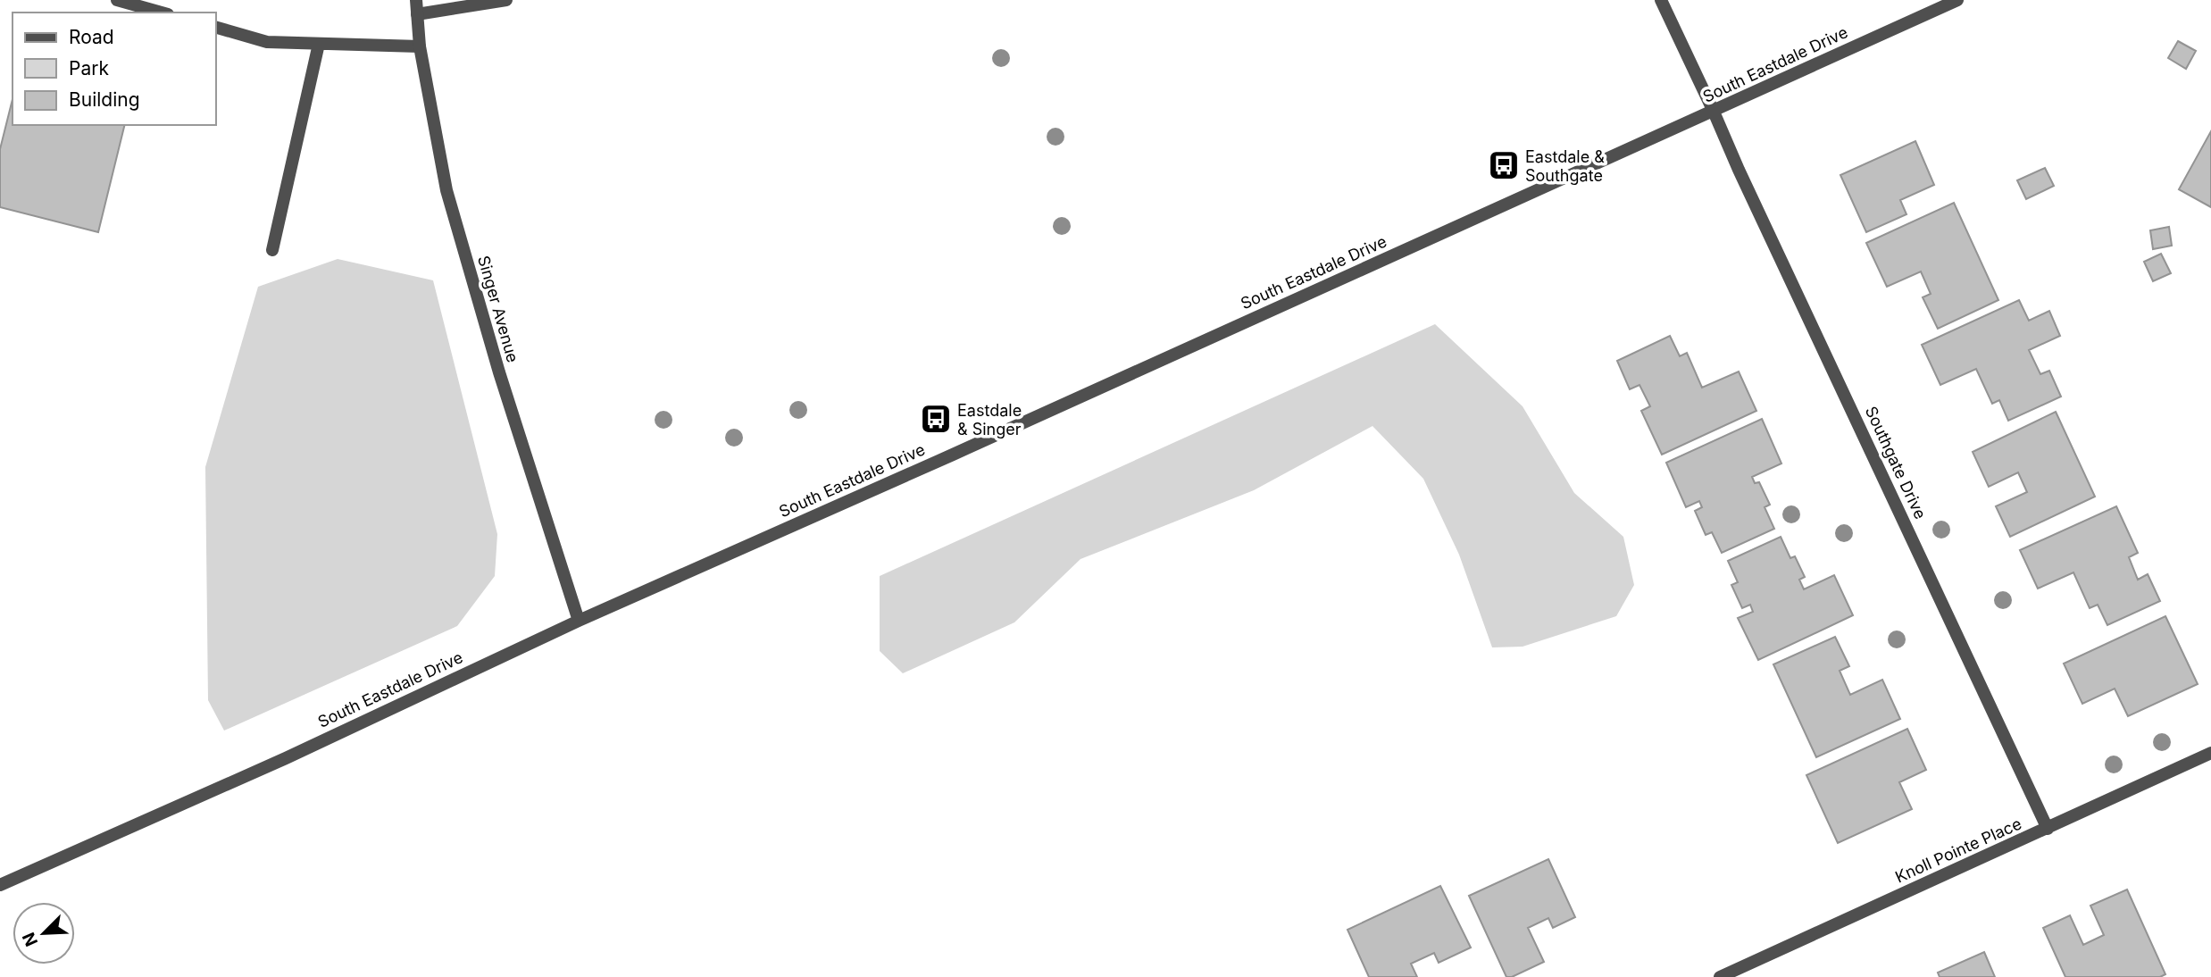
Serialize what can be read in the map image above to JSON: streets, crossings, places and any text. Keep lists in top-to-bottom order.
{
  "streets": {
    "street": [
      "South Eastdale Drive",
      "Singer Avenue",
      "Southgate Drive",
      "Knoll Pointe Place"
    ]
  },
  "crossings": [
    ["South Eastdale Drive", "Singer Avenue"],
    ["South Eastdale Drive", "Southgate Drive"],
    ["Southgate Drive", "Knoll Pointe Place"]
  ],
  "places": {
    "bus stop": ["Eastdale & Southgate", "Eastdale & Singer"]
  },
  "legend": ["Road", "Park", "Building"],
  "north": "bottom left"
}
